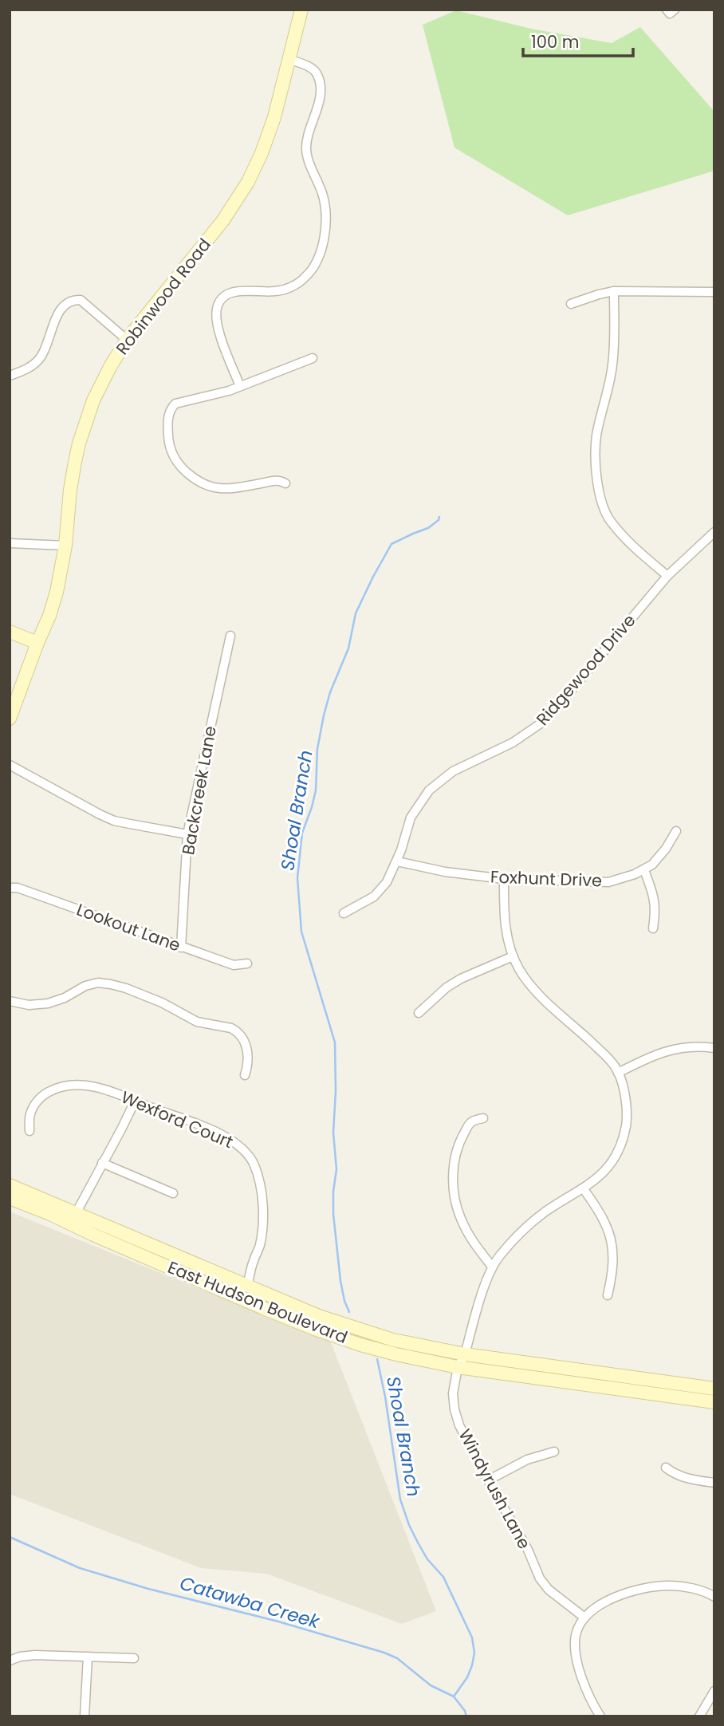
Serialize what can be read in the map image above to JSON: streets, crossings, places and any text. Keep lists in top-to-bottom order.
{
  "streets": {
    "main road": ["Robinwood Road", "East Hudson Boulevard"],
    "street": [
      "Ridgewood Drive",
      "Backcreek Lane",
      "Foxhunt Drive",
      "Lookout Lane",
      "Wexford Court",
      "Windyrush Lane"
    ]
  },
  "crossings": [
    ["Ridgewood Drive", "Foxhunt Drive"],
    ["Backcreek Lane", "Lookout Lane"],
    ["Foxhunt Drive", "Windyrush Lane"],
    ["Wexford Court", "East Hudson Boulevard"],
    ["East Hudson Boulevard", "Windyrush Lane"]
  ],
  "water": ["Shoal Branch", "Catawba Creek"],
  "scale_bar": "100 m"
}
